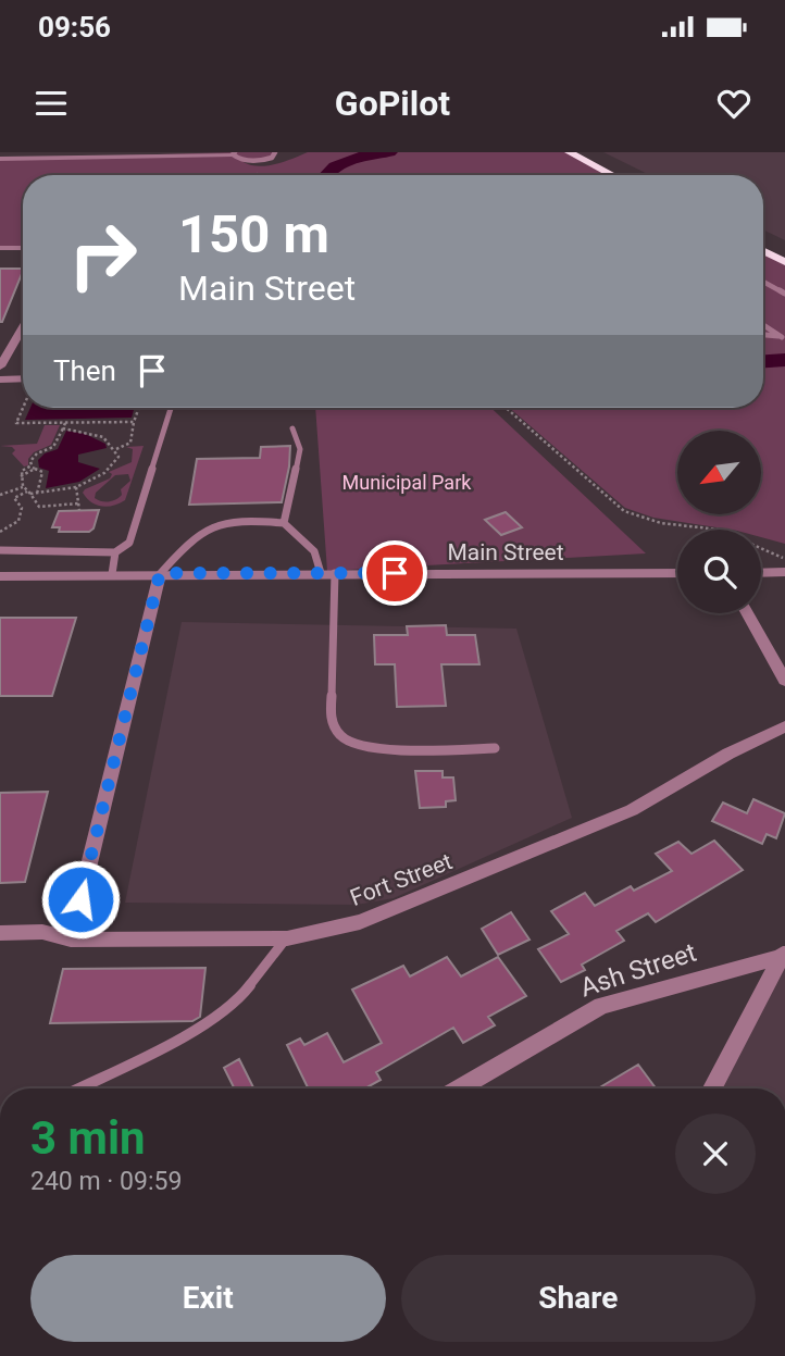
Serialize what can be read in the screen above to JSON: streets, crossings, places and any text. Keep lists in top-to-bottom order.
{
  "streets": {
    "street": ["Main Street", "Fort Street", "Ash Street"]
  },
  "parks": ["Municipal Park"],
  "north": "bottom left",
  "page": {
    "status": "09:56",
    "header": "GoPilot",
    "turn": ["150 m", "Main Street"],
    "then": "Then",
    "heading": ["3 min", "240 m · 09:59"],
    "buttons": ["Exit", "Share"]
  }
}
